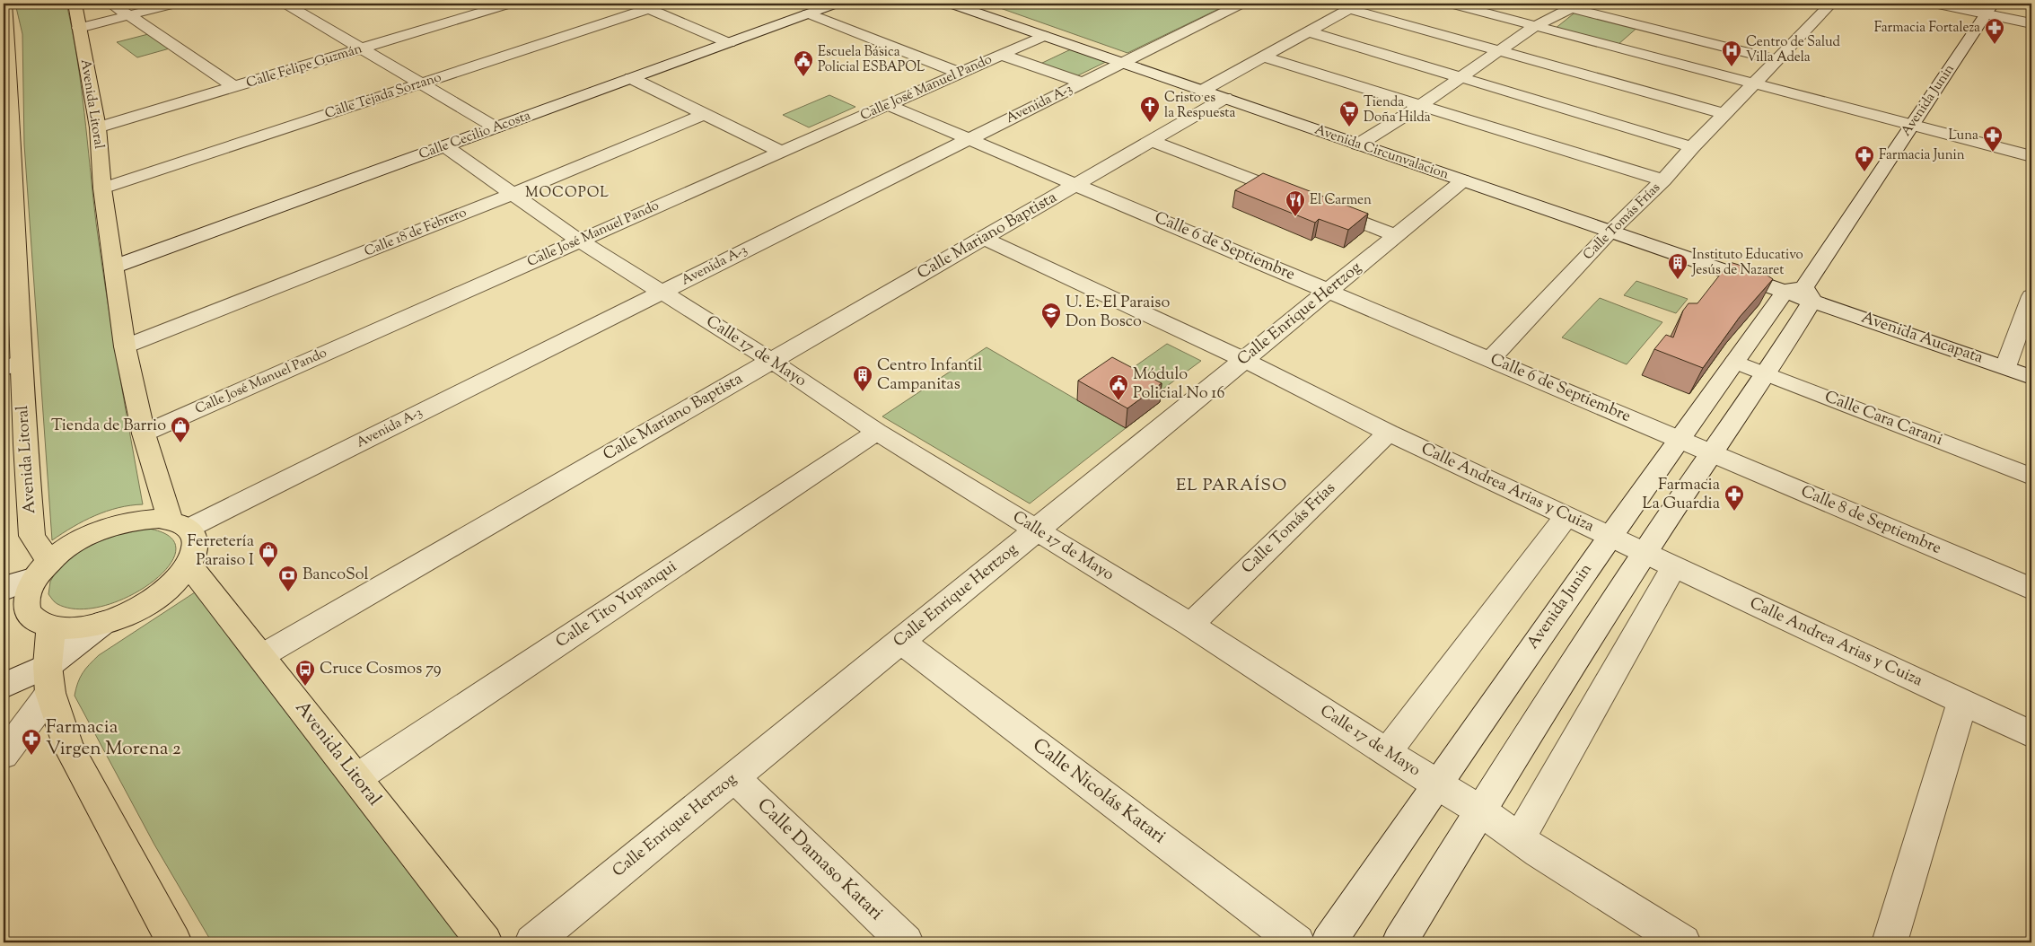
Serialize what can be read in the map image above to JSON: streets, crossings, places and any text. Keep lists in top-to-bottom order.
{
  "streets": {
    "main road": ["Avenida Litoral"],
    "street": [
      "Calle Felipe Guzmán",
      "Calle José Manuel Pando",
      "Calle Tejada Sorzano",
      "Avenida Junin",
      "Avenida A-3",
      "Calle Cecilio Acosta",
      "Avenida Circunvalacion",
      "Calle Tomás Frías",
      "Calle 18 de Febrero",
      "Calle Mariano Baptista",
      "Calle 6 de Septiembre",
      "Calle Enrique Hertzog",
      "Avenida Aucapata",
      "Calle 17 de Mayo",
      "Calle Cara Carani",
      "Calle Andrea Arias y Cuiza",
      "Calle 8 de Septiembre",
      "Calle Tito Yupanqui",
      "Calle Nicolás Katari",
      "Calle Damaso Katari"
    ]
  },
  "crossings": [
    ["Calle Felipe Guzmán", "Avenida Litoral"],
    ["Calle José Manuel Pando", "Avenida Litoral"],
    ["Calle José Manuel Pando", "Avenida Circunvalacion"],
    ["Calle José Manuel Pando", "Calle 6 de Septiembre"],
    ["Calle José Manuel Pando", "Calle 17 de Mayo"],
    ["Calle Tejada Sorzano", "Avenida Litoral"],
    ["Avenida Junin", "Avenida Circunvalacion"],
    ["Avenida Junin", "Calle 6 de Septiembre"],
    ["Avenida Junin", "Avenida Aucapata"],
    ["Avenida Junin", "Calle 17 de Mayo"],
    ["Avenida Junin", "Calle Cara Carani"],
    ["Avenida Junin", "Calle Andrea Arias y Cuiza"],
    ["Avenida Junin", "Calle 8 de Septiembre"],
    ["Avenida Litoral", "Avenida A-3"],
    ["Avenida Litoral", "Calle Cecilio Acosta"],
    ["Avenida Litoral", "Calle 18 de Febrero"],
    ["Avenida Litoral", "Calle Mariano Baptista"],
    ["Avenida Litoral", "Calle Tito Yupanqui"],
    ["Avenida A-3", "Avenida Circunvalacion"],
    ["Avenida A-3", "Calle 6 de Septiembre"],
    ["Avenida A-3", "Calle 17 de Mayo"],
    ["Calle Cecilio Acosta", "Calle 17 de Mayo"],
    ["Avenida Circunvalacion", "Calle Tomás Frías"],
    ["Avenida Circunvalacion", "Calle Mariano Baptista"],
    ["Avenida Circunvalacion", "Calle Enrique Hertzog"],
    ["Avenida Circunvalacion", "Avenida Aucapata"],
    ["Calle Tomás Frías", "Calle 6 de Septiembre"],
    ["Calle Tomás Frías", "Calle 17 de Mayo"],
    ["Calle Tomás Frías", "Calle Andrea Arias y Cuiza"],
    ["Calle 18 de Febrero", "Calle 17 de Mayo"],
    ["Calle Mariano Baptista", "Calle 6 de Septiembre"],
    ["Calle Mariano Baptista", "Calle 17 de Mayo"],
    ["Calle Mariano Baptista", "Calle Andrea Arias y Cuiza"],
    ["Calle 6 de Septiembre", "Calle Enrique Hertzog"],
    ["Calle 6 de Septiembre", "Calle 8 de Septiembre"],
    ["Calle Enrique Hertzog", "Calle 17 de Mayo"],
    ["Calle Enrique Hertzog", "Calle Andrea Arias y Cuiza"],
    ["Calle Enrique Hertzog", "Calle Nicolás Katari"],
    ["Calle Enrique Hertzog", "Calle Damaso Katari"],
    ["Calle 17 de Mayo", "Calle Tito Yupanqui"]
  ],
  "districts": ["MOCOPOL", "EL PARAÍSO"],
  "places": {
    "pharmacy": [
      "Farmacia Fortaleza",
      "Luna",
      "Farmacia Junin",
      "Farmacia La Guardia",
      "Farmacia Virgen Morena 2"
    ],
    "hospital": ["Centro de Salud Villa Adela"],
    "public building": ["Escuela Básica Policial ESBAPOL", "Módulo Policial No 16"],
    "church": ["Cristo es la Respuesta"],
    "supermarket": ["Tienda Doña Hilda"],
    "restaurant": ["El Carmen"],
    "building": ["Instituto Educativo Jesús de Nazaret", "Centro Infantil Campanitas"],
    "school or university": ["U. E. El Paraiso Don Bosco"],
    "shop": ["Tienda de Barrio", "Ferretería Paraiso I"],
    "bank": ["BancoSol"],
    "bus stop": ["Cruce Cosmos 79"]
  }
}
